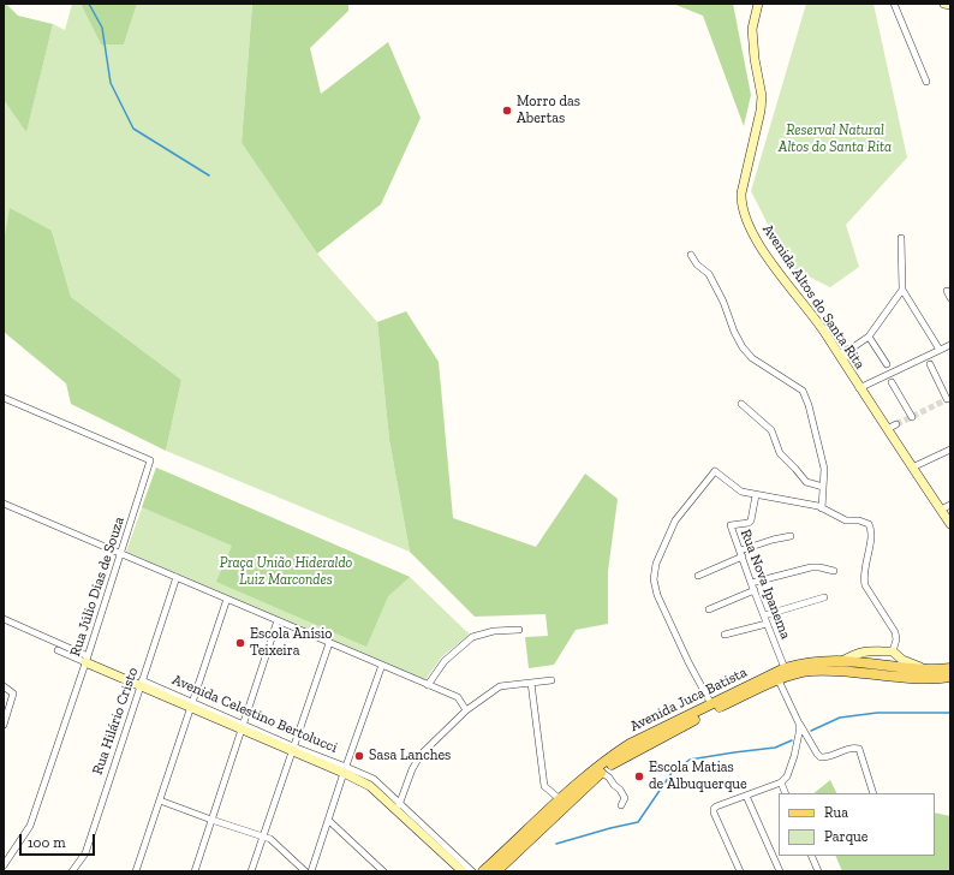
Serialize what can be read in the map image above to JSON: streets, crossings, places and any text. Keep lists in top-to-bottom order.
{
  "streets": {
    "main road": ["Avenida Juca Batista"],
    "street": [
      "Avenida Altos do Santa Rita",
      "Rua Nova Ipanema",
      "Rua Júlio Dias de Souza",
      "Avenida Celestino Bertolucci",
      "Rua Hilário Cristo"
    ]
  },
  "crossings": [
    ["Rua Nova Ipanema", "Avenida Juca Batista"],
    ["Rua Júlio Dias de Souza", "Avenida Celestino Bertolucci"],
    ["Avenida Celestino Bertolucci", "Rua Hilário Cristo"]
  ],
  "parks": ["Reserval Natural Altos do Santa Rita", "Praça União Hideraldo Luiz Marcondes"],
  "places": [
    "Morro das Abertas",
    "Escola Anísio Teixeira",
    "Sasa Lanches",
    "Escola Matias de Albuquerque"
  ],
  "legend": ["Rua", "Parque"],
  "scale_bar": "100 m"
}
